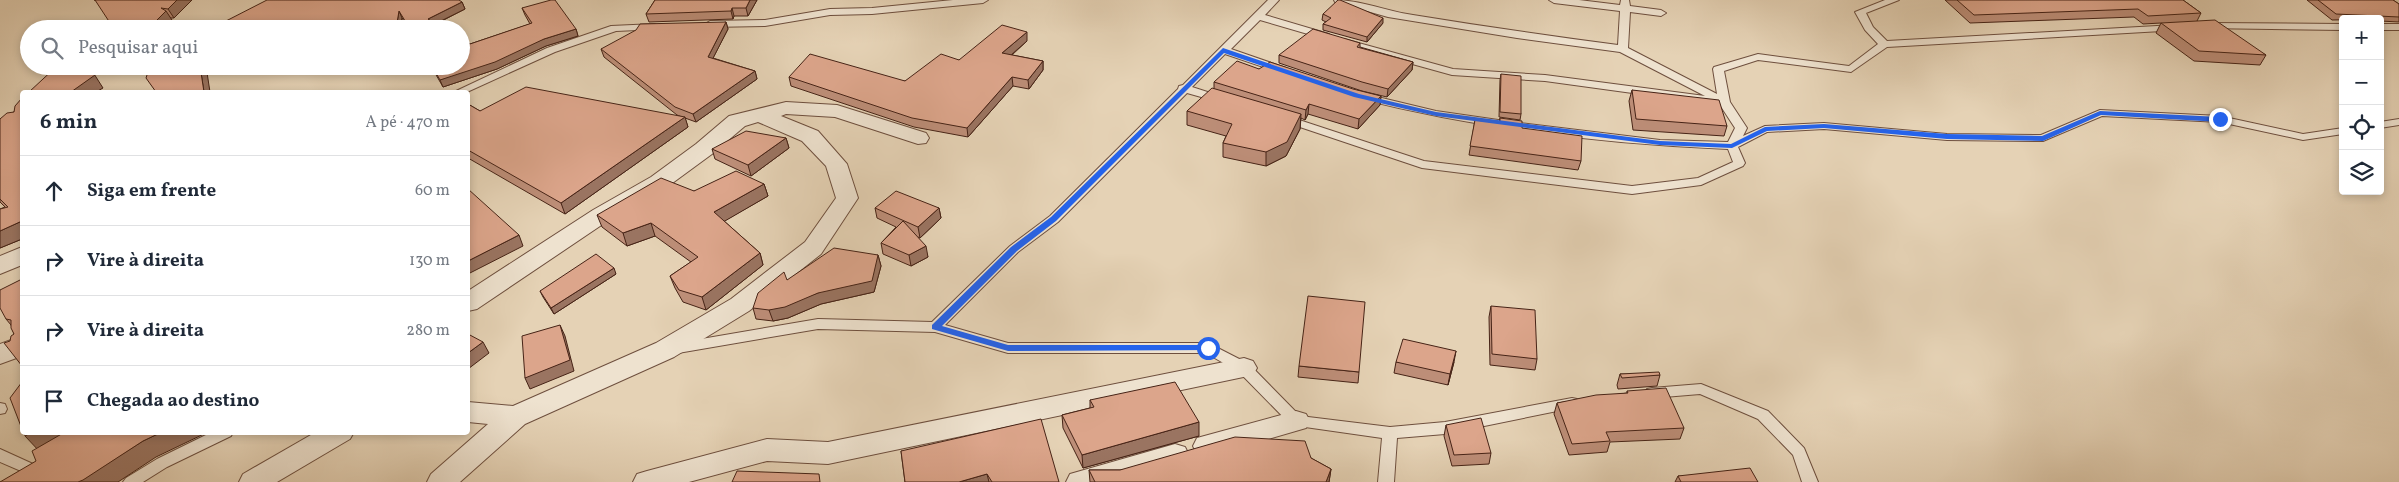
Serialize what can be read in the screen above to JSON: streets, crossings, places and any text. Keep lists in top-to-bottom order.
{
  "page": {
    "map_buttons": ["+", "−"],
    "search": "Pesquisar aqui",
    "heading": ["6 min", "A pé · 470 m"],
    "list": [
      ["Siga em frente", "60 m"],
      ["Vire à direita", "130 m"],
      ["Vire à direita", "280 m"],
      "Chegada ao destino"
    ]
  }
}
